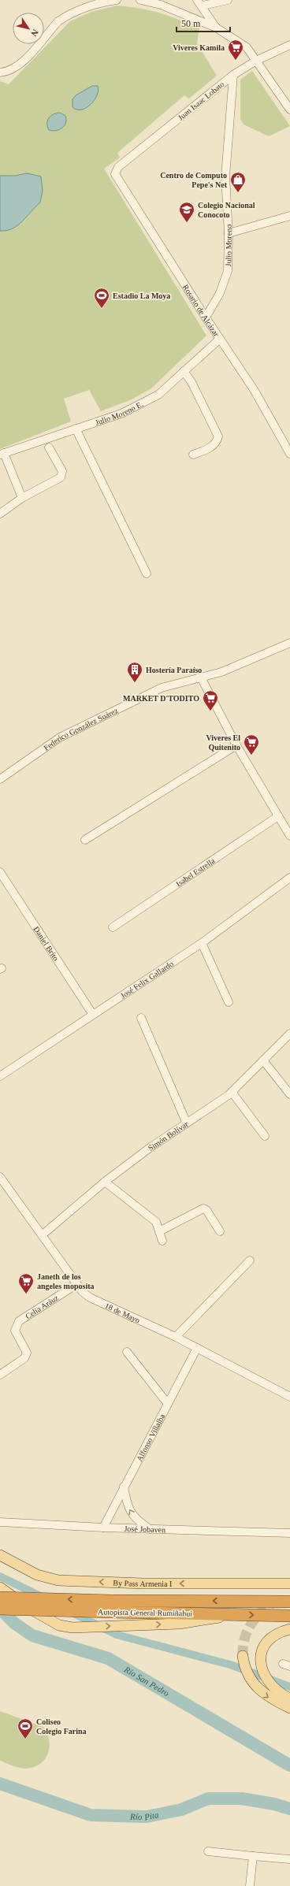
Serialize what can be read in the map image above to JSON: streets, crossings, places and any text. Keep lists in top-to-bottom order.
{
  "streets": {
    "highway": ["Autopista General Rumiñahui"],
    "main road": ["By Pass Armenia I"],
    "street": [
      "Juan Isaac Lobato",
      "Julio Moreno",
      "Rosario de Alcázar",
      "Julio Moreno E.",
      "Federico González Suárez",
      "Isabel Estrella",
      "Daniel Brito",
      "José Felix Gallardo",
      "Simón Bolívar",
      "Celia Aráuz",
      "18 de Mayo",
      "Alfonso Villalba",
      "José Jobaven"
    ]
  },
  "crossings": [
    ["Juan Isaac Lobato", "Julio Moreno"],
    ["Juan Isaac Lobato", "Rosario de Alcázar"],
    ["Julio Moreno", "Rosario de Alcázar"],
    ["Rosario de Alcázar", "Julio Moreno E."],
    ["Daniel Brito", "José Felix Gallardo"],
    ["Simón Bolívar", "18 de Mayo"],
    ["Celia Aráuz", "18 de Mayo"],
    ["18 de Mayo", "Alfonso Villalba"],
    ["Alfonso Villalba", "José Jobaven"]
  ],
  "water": ["Río San Pedro", "Río Pita"],
  "places": {
    "supermarket": [
      "Viveres Kamila",
      "MARKET D'TODITO",
      "Viveres El Quitenito",
      "Janeth de los angeles moposita"
    ],
    "shop": ["Centro de Computo Pepe's Net"],
    "school or university": ["Colegio Nacional Conocoto"],
    "sports": ["Estadio La Moya", "Coliseo Colegio Farina"],
    "building": ["Hostería Paraíso"]
  },
  "scale_bar": "50 m",
  "north": "bottom right"
}
